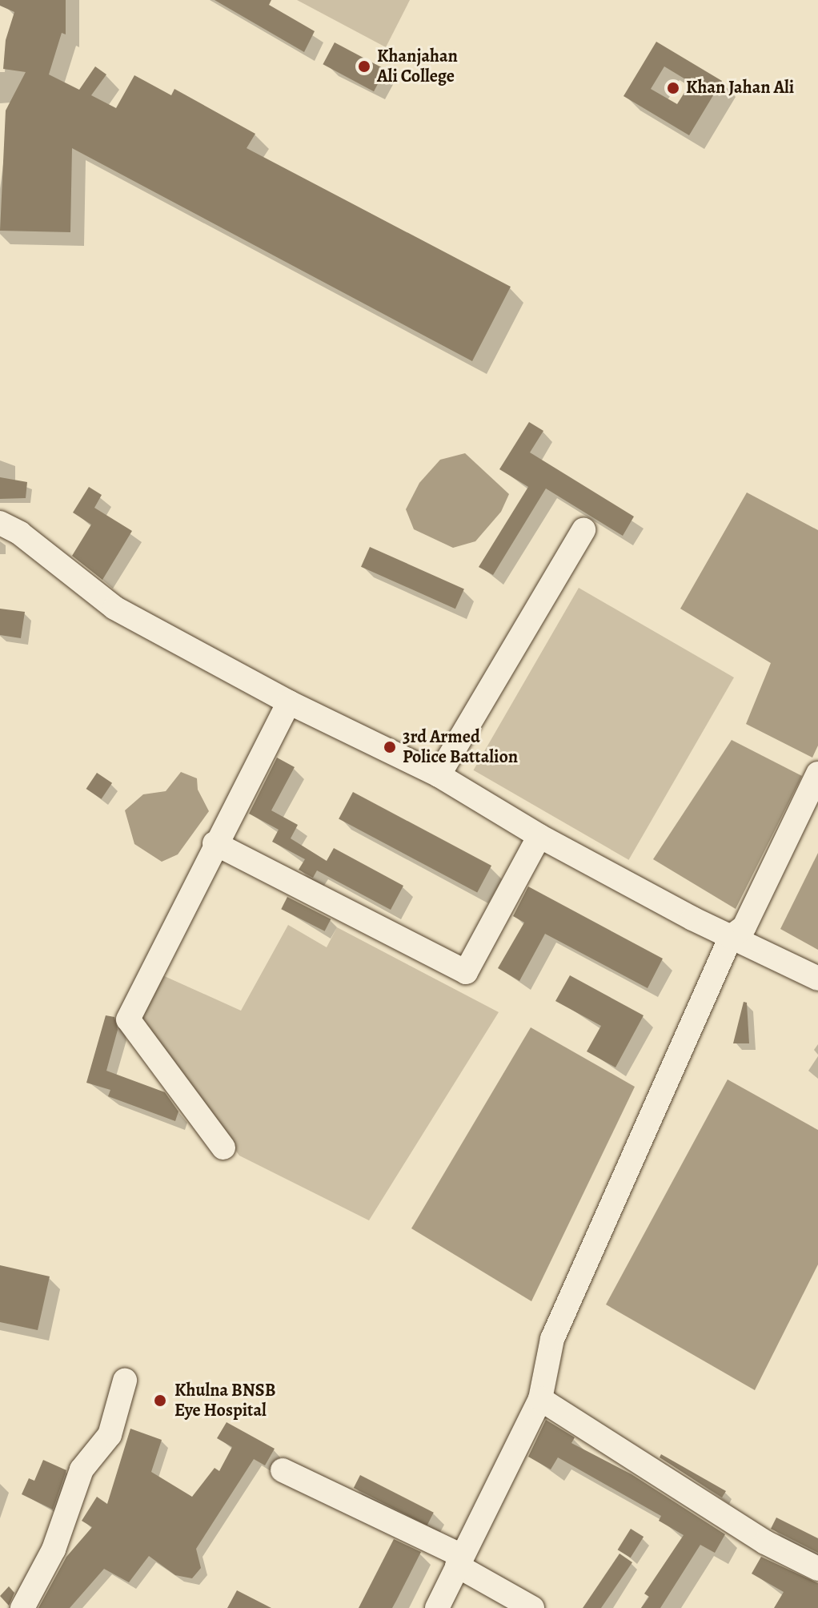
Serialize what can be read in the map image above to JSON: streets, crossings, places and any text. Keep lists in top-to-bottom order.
{
  "places": [
    "Khanjahan Ali College",
    "Khan Jahan Ali",
    "3rd Armed Police Battalion",
    "Khulna BNSB Eye Hospital"
  ]
}
